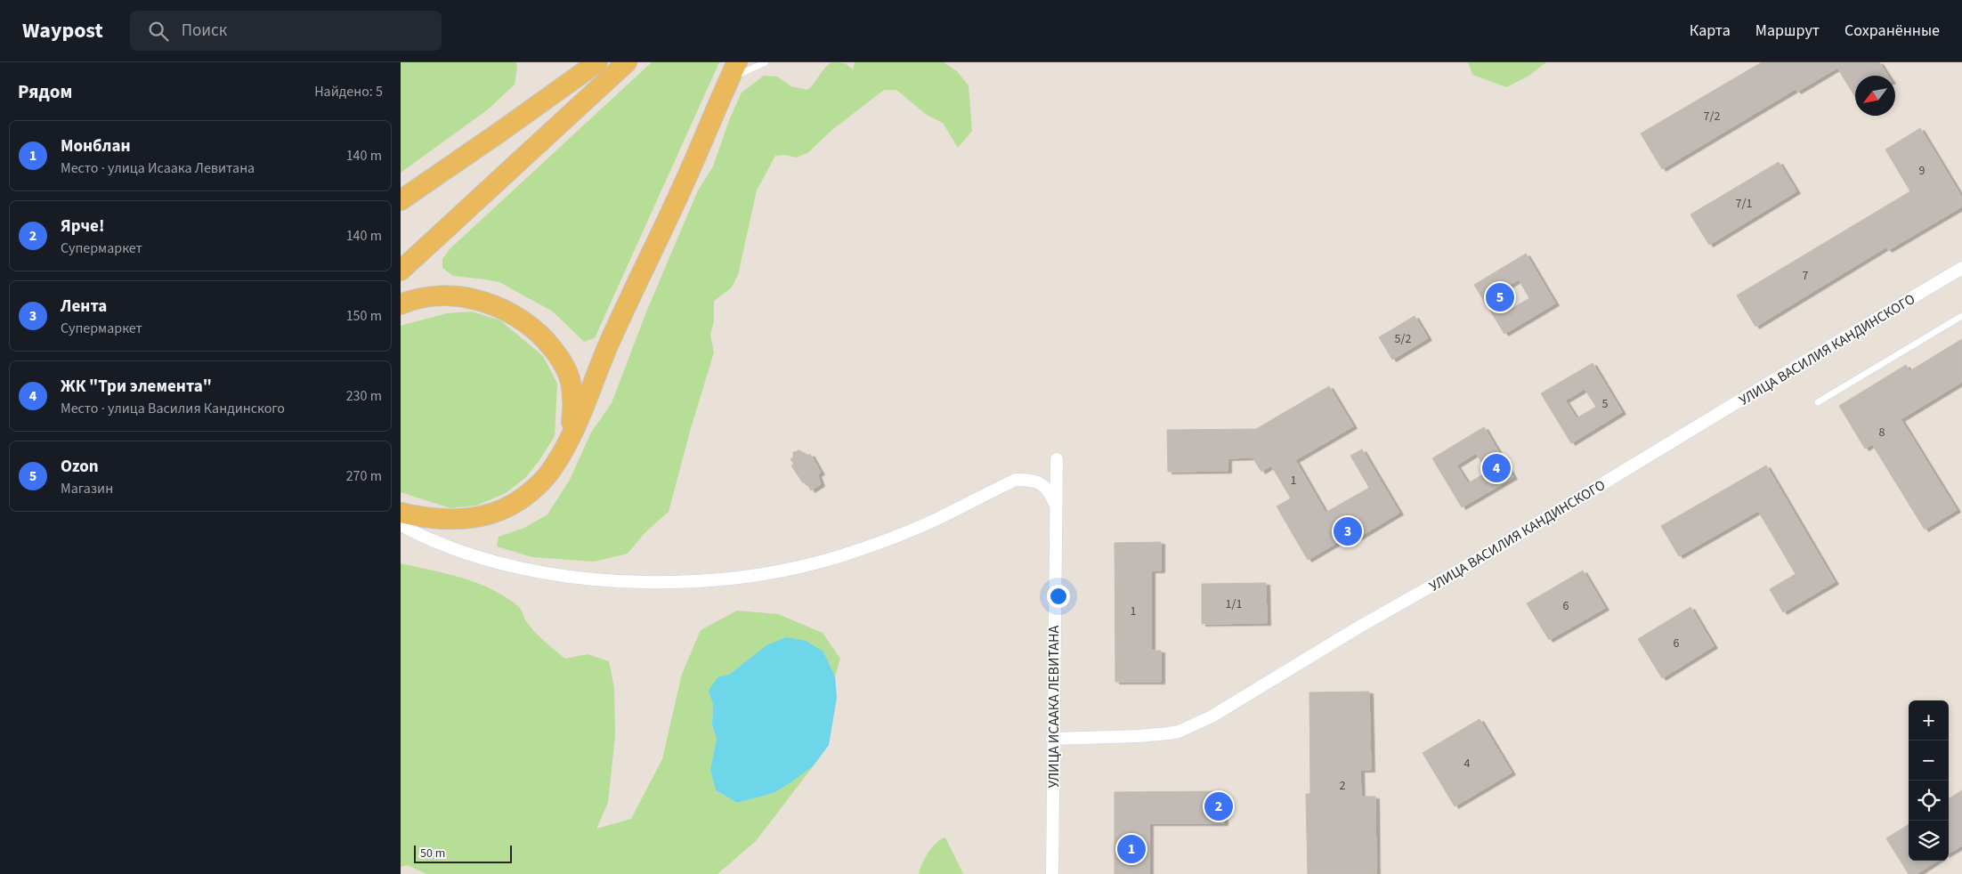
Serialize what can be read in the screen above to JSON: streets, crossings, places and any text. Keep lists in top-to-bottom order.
{
  "streets": {
    "street": ["УЛИЦА ВАСИЛИЯ КАНДИНСКОГО", "УЛИЦА ИСААКА ЛЕВИТАНА"]
  },
  "crossings": [
    ["УЛИЦА ВАСИЛИЯ КАНДИНСКОГО", "УЛИЦА ИСААКА ЛЕВИТАНА"]
  ],
  "house_numbers": [
    "7/2",
    "9",
    "7/1",
    "7",
    "5/2",
    "5",
    "8",
    "1",
    "1/1",
    "6",
    "1",
    "6",
    "4",
    "2"
  ],
  "scale_bar": "50 m",
  "north": "bottom left",
  "page": {
    "header": "Waypost",
    "search": "Поиск",
    "nav": ["Карта", "Маршрут", "Сохранённые"],
    "heading": ["Рядом", "Найдено: 5"],
    "list": [
      {
        "mark": "1",
        "name": "Монблан",
        "note": "Место · улица Исаака Левитана",
        "value": "140 m"
      },
      {
        "mark": "2",
        "name": "Ярче!",
        "note": "Супермаркет",
        "value": "140 m"
      },
      {
        "mark": "3",
        "name": "Лента",
        "note": "Супермаркет",
        "value": "150 m"
      },
      {
        "mark": "4",
        "name": "ЖК \"Три элемента\"",
        "note": "Место · улица Василия Кандинского",
        "value": "230 m"
      },
      {
        "mark": "5",
        "name": "Ozon",
        "note": "Магазин",
        "value": "270 m"
      }
    ],
    "pins": [
      "5",
      "4",
      "3",
      "2",
      "1"
    ],
    "map_buttons": ["+", "−"],
    "scale": "50 m"
  }
}
